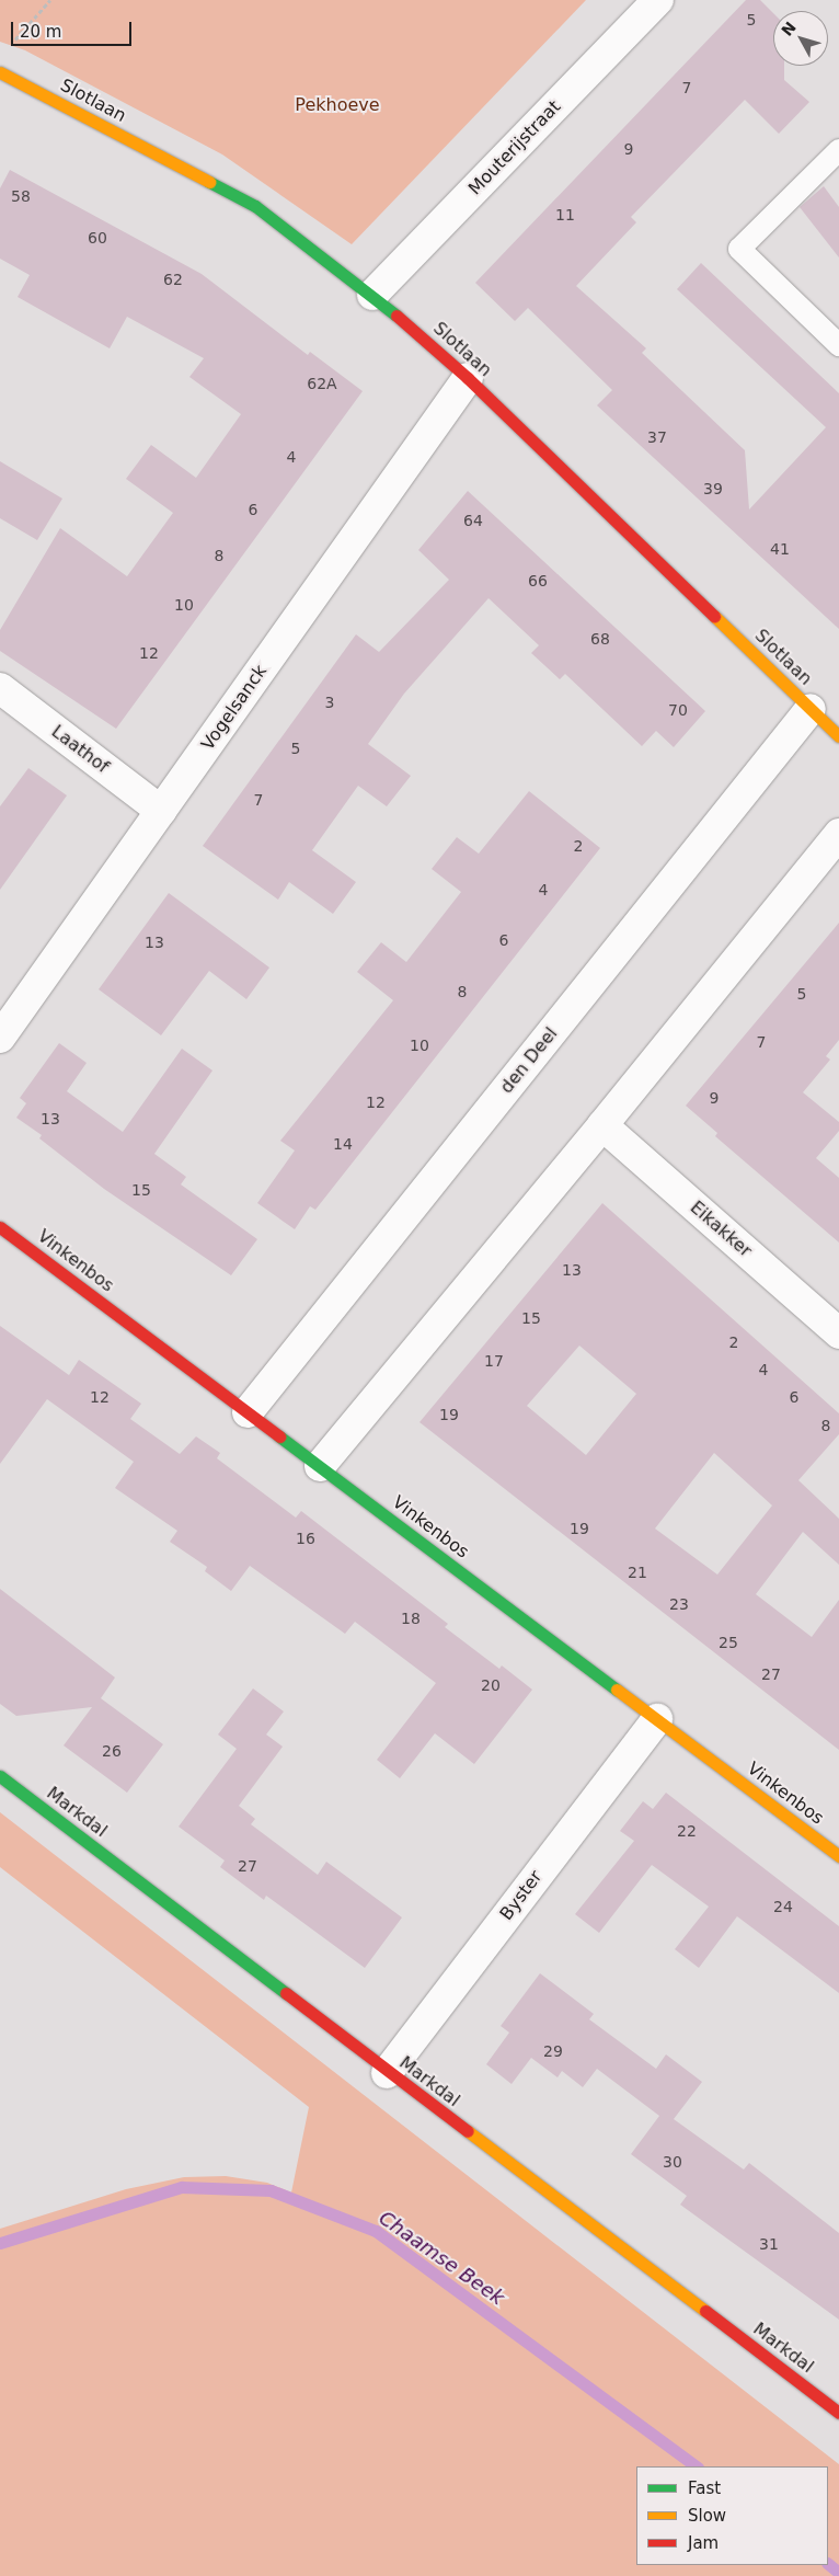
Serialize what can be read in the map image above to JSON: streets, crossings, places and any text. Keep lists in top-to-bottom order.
{
  "streets": {
    "street": [
      "Slotlaan",
      "Mouterijstraat",
      "Vogelsanck",
      "Laathof",
      "den Deel",
      "Eikakker",
      "Vinkenbos",
      "Markdal",
      "Byster"
    ]
  },
  "crossings": [
    ["Slotlaan", "Mouterijstraat"],
    ["Slotlaan", "Vogelsanck"],
    ["Slotlaan", "den Deel"],
    ["Vogelsanck", "Laathof"],
    ["den Deel", "Vinkenbos"],
    ["Vinkenbos", "Byster"],
    ["Markdal", "Byster"]
  ],
  "water": ["Chaamse Beek"],
  "parks": ["Pekhoeve"],
  "house_numbers": [
    "5",
    "7",
    "9",
    "58",
    "11",
    "60",
    "62",
    "62A",
    "37",
    "4",
    "39",
    "6",
    "64",
    "41",
    "8",
    "66",
    "10",
    "68",
    "12",
    "3",
    "70",
    "5",
    "7",
    "2",
    "4",
    "6",
    "13",
    "8",
    "5",
    "7",
    "10",
    "9",
    "12",
    "13",
    "14",
    "15",
    "13",
    "15",
    "2",
    "17",
    "4",
    "12",
    "6",
    "19",
    "8",
    "19",
    "16",
    "21",
    "23",
    "18",
    "25",
    "27",
    "20",
    "26",
    "22",
    "27",
    "24",
    "29",
    "30",
    "31"
  ],
  "legend": ["Fast", "Slow", "Jam"],
  "scale_bar": "20 m",
  "north": "top left"
}
